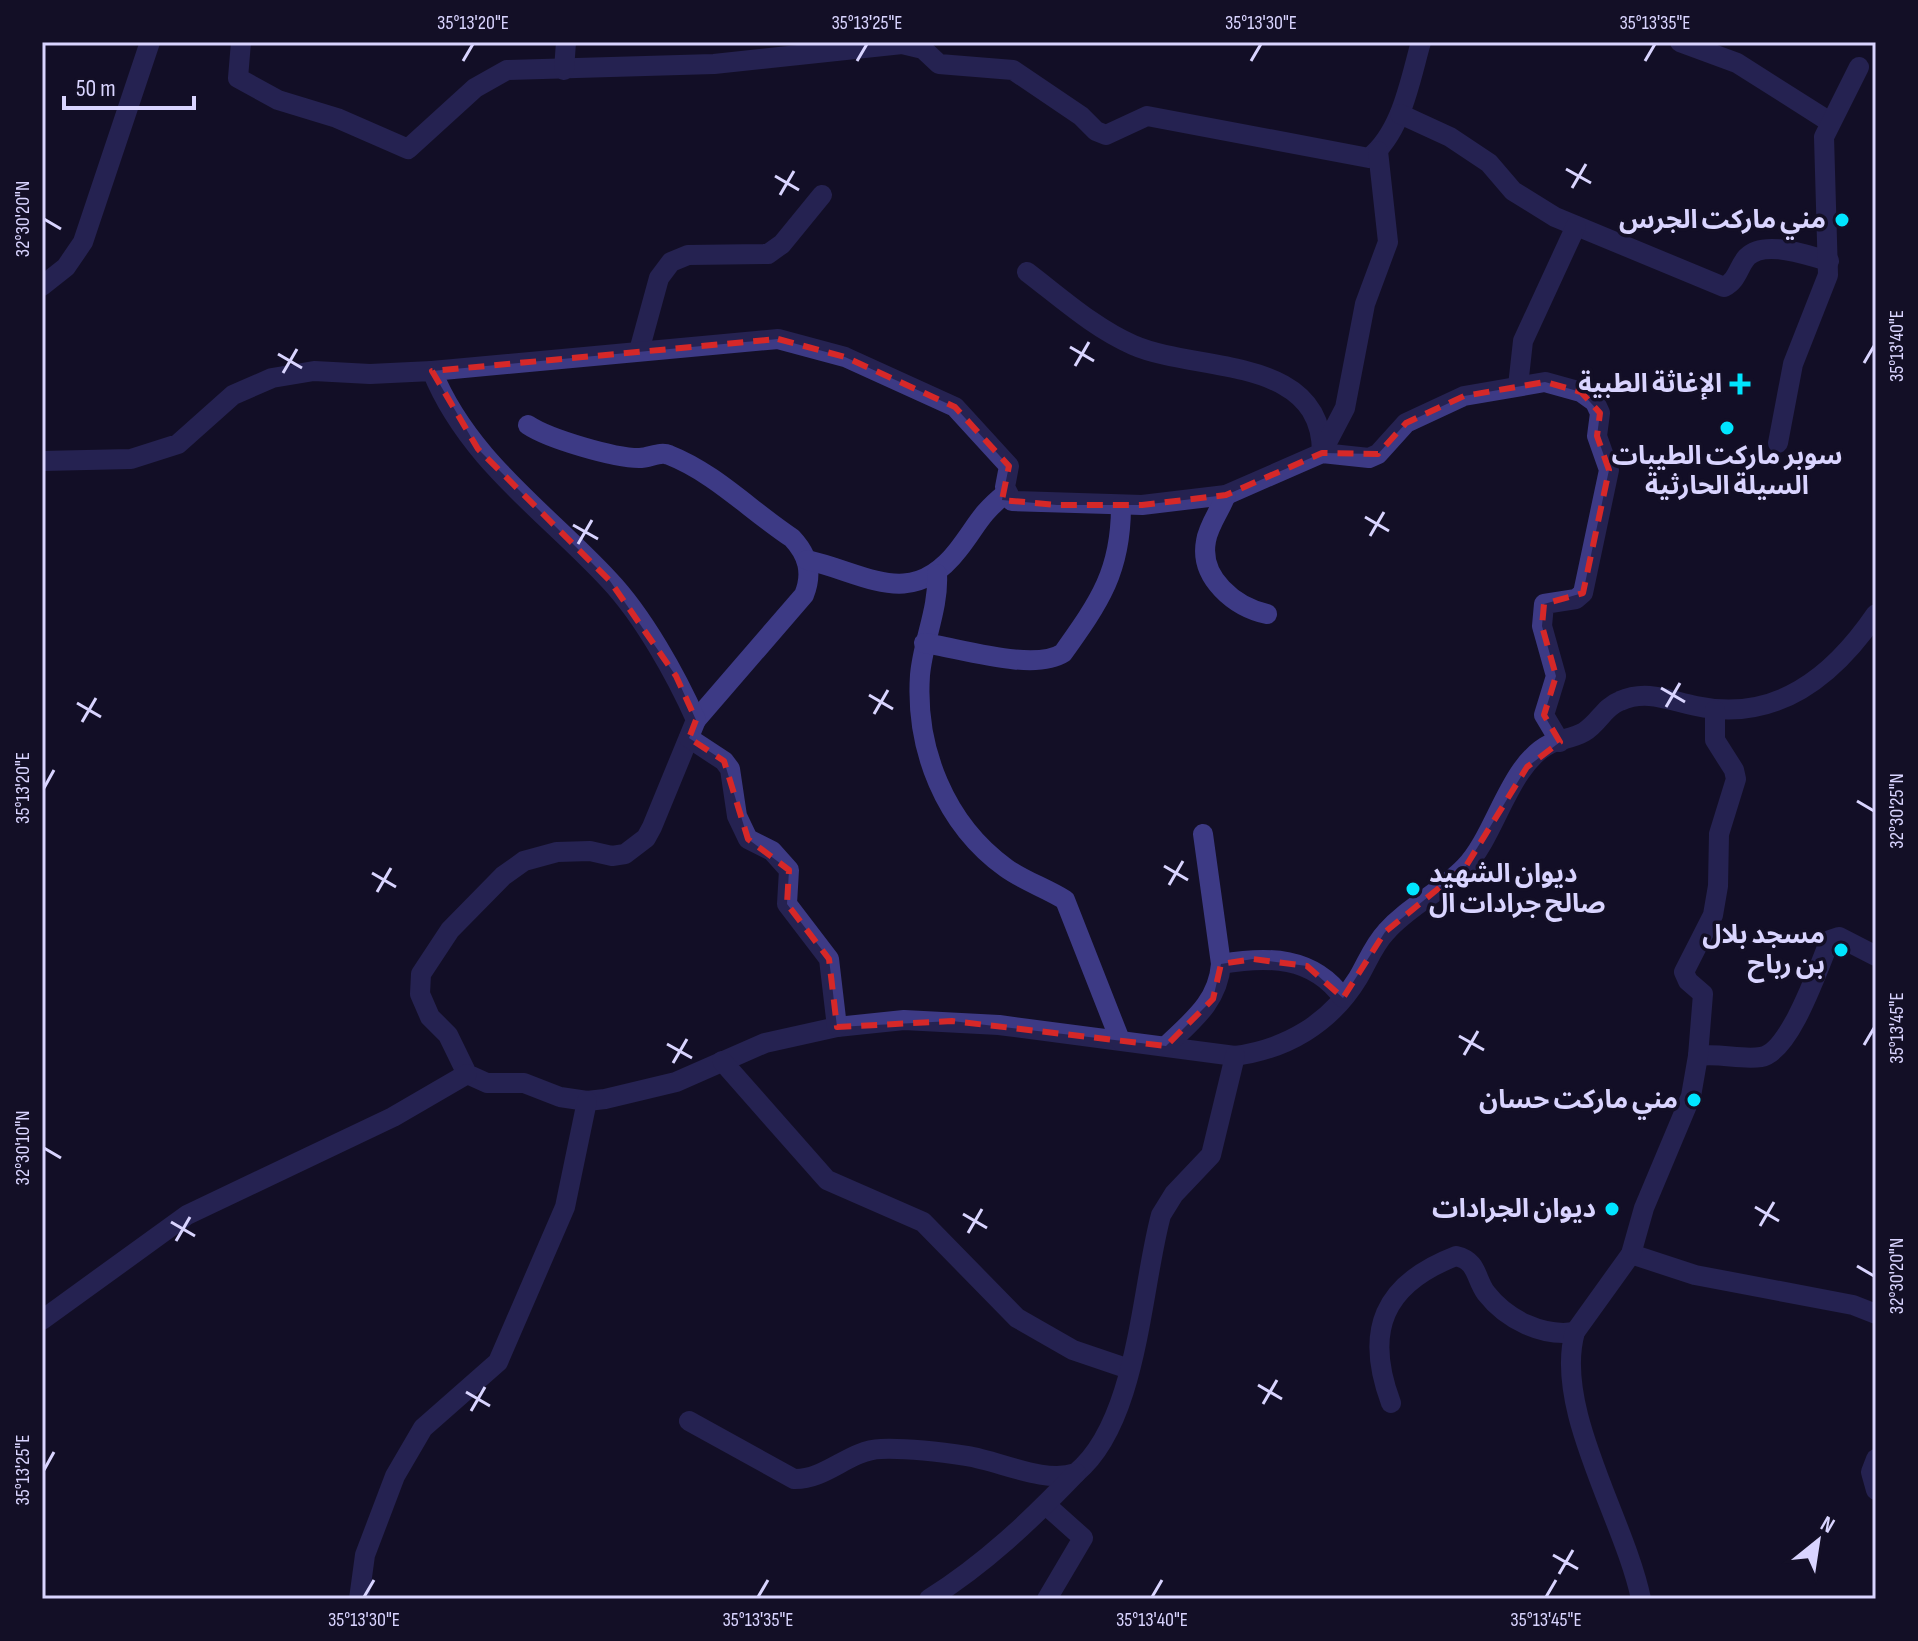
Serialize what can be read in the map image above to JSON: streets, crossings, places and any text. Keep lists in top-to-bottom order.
{
  "places": {
    "other": [
      "مني ماركت الجرس",
      "سوبر ماركت الطيبات السيلة الحارثية",
      "ديوان الشهيد صالح جرادات ال",
      "مسجد بلال بن رباح",
      "مني ماركت حسان",
      "ديوان الجرادات"
    ],
    "health": ["الإغاثة الطبية"]
  },
  "scale_bar": "50 m",
  "north": "top right",
  "coordinates": [
    "35°13'20\"E",
    "35°13'25\"E",
    "35°13'30\"E",
    "35°13'35\"E",
    "32°30'20\"N",
    "35°13'40\"E",
    "32°30'25\"N",
    "35°13'45\"E",
    "32°30'10\"N"
  ]
}
